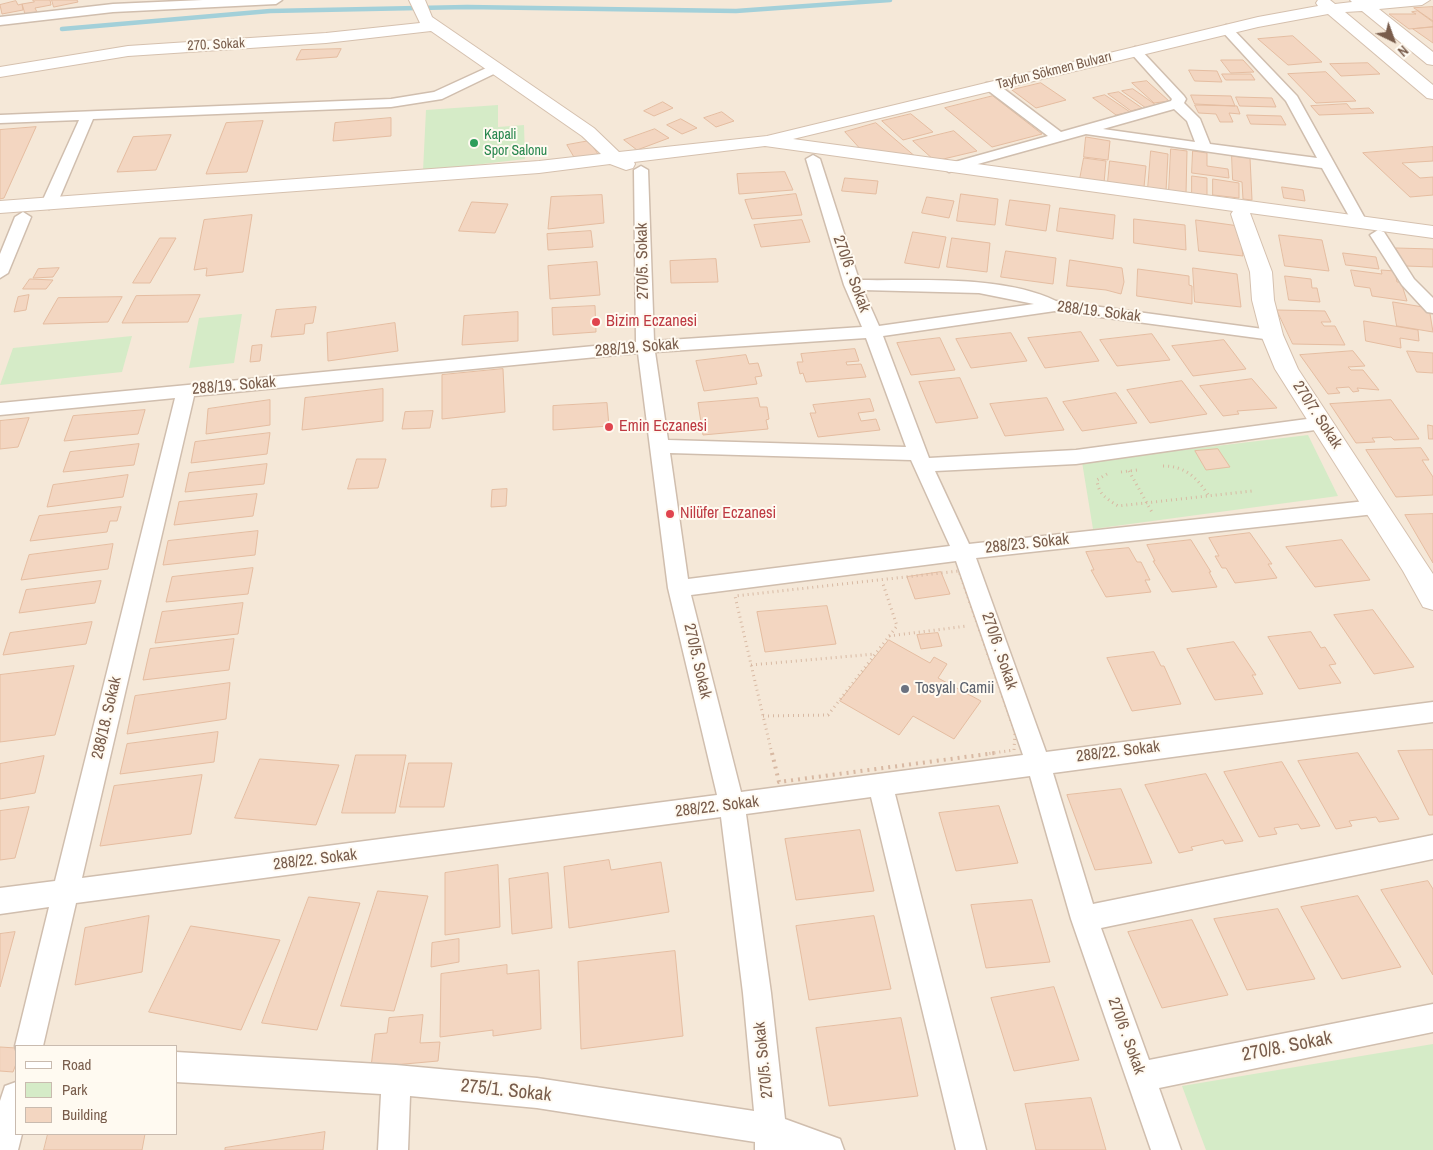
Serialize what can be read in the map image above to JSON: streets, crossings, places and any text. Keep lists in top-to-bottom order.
{
  "streets": {
    "street": [
      "270. Sokak",
      "Tayfun Sökmen Bulvarı",
      "270/5. Sokak",
      "270/6 . Sokak",
      "288/19. Sokak",
      "270/7. Sokak",
      "288/23. Sokak",
      "288/18. Sokak",
      "288/22. Sokak",
      "270/8. Sokak",
      "275/1. Sokak"
    ]
  },
  "crossings": [
    ["Tayfun Sökmen Bulvarı", "270/5. Sokak"],
    ["270/5. Sokak", "288/19. Sokak"],
    ["270/5. Sokak", "288/23. Sokak"],
    ["270/5. Sokak", "288/22. Sokak"],
    ["270/5. Sokak", "275/1. Sokak"],
    ["270/6 . Sokak", "288/19. Sokak"],
    ["270/6 . Sokak", "288/23. Sokak"],
    ["270/6 . Sokak", "288/22. Sokak"],
    ["270/6 . Sokak", "270/8. Sokak"],
    ["288/19. Sokak", "270/7. Sokak"],
    ["288/19. Sokak", "288/18. Sokak"],
    ["270/7. Sokak", "288/23. Sokak"],
    ["288/18. Sokak", "288/22. Sokak"]
  ],
  "places": [
    "Kapali Spor Salonu",
    "Bizim Eczanesi",
    "Emin Eczanesi",
    "Nilüfer Eczanesi",
    "Tosyalı Camii"
  ],
  "legend": ["Road", "Park", "Building"],
  "north": "bottom right"
}
